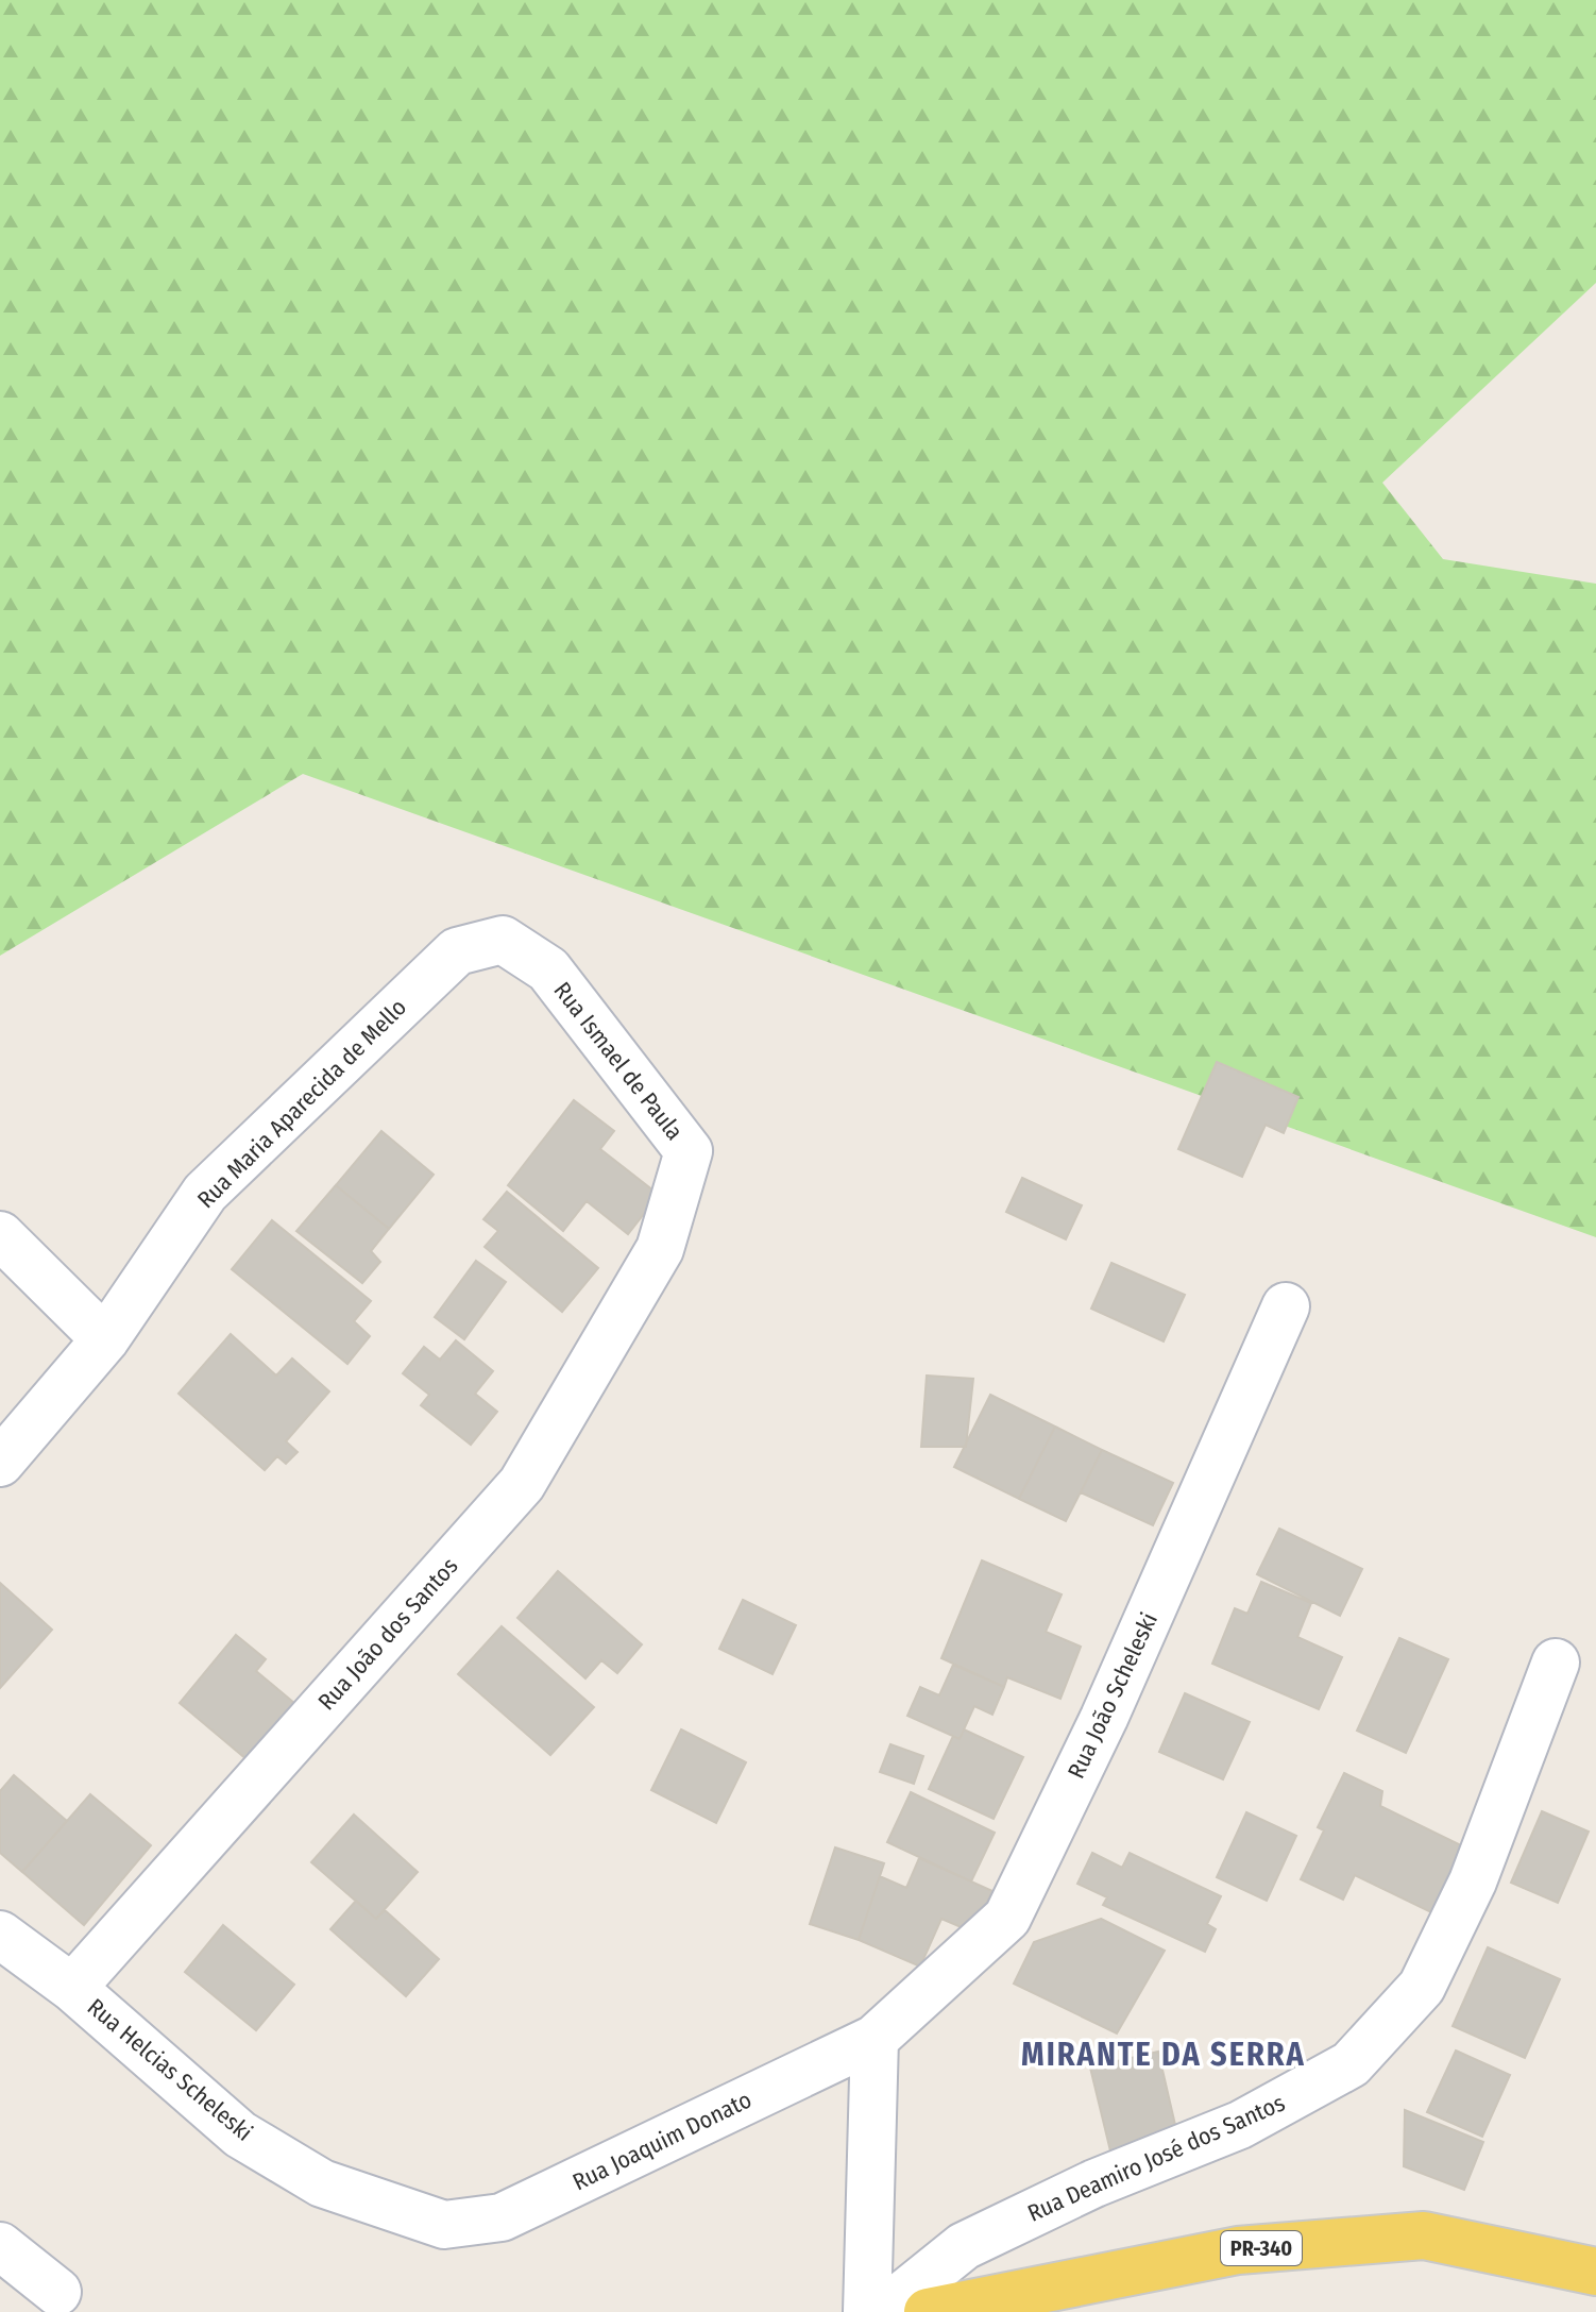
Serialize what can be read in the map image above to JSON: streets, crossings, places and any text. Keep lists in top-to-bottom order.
{
  "streets": {
    "main road": ["PR-340"],
    "street": [
      "Rua Ismael de Paula",
      "Rua Maria Aparecida de Mello",
      "Rua João dos Santos",
      "Rua João Scheleski",
      "Rua Helcias Scheleski",
      "Rua Joaquim Donato",
      "Rua Deamiro José dos Santos"
    ]
  },
  "crossings": [
    ["Rua Ismael de Paula", "Rua Maria Aparecida de Mello"],
    ["Rua Ismael de Paula", "Rua João dos Santos"],
    ["Rua João dos Santos", "Rua Helcias Scheleski"],
    ["Rua João Scheleski", "Rua Joaquim Donato"],
    ["Rua Helcias Scheleski", "Rua Joaquim Donato"]
  ],
  "districts": ["MIRANTE DA SERRA"]
}
